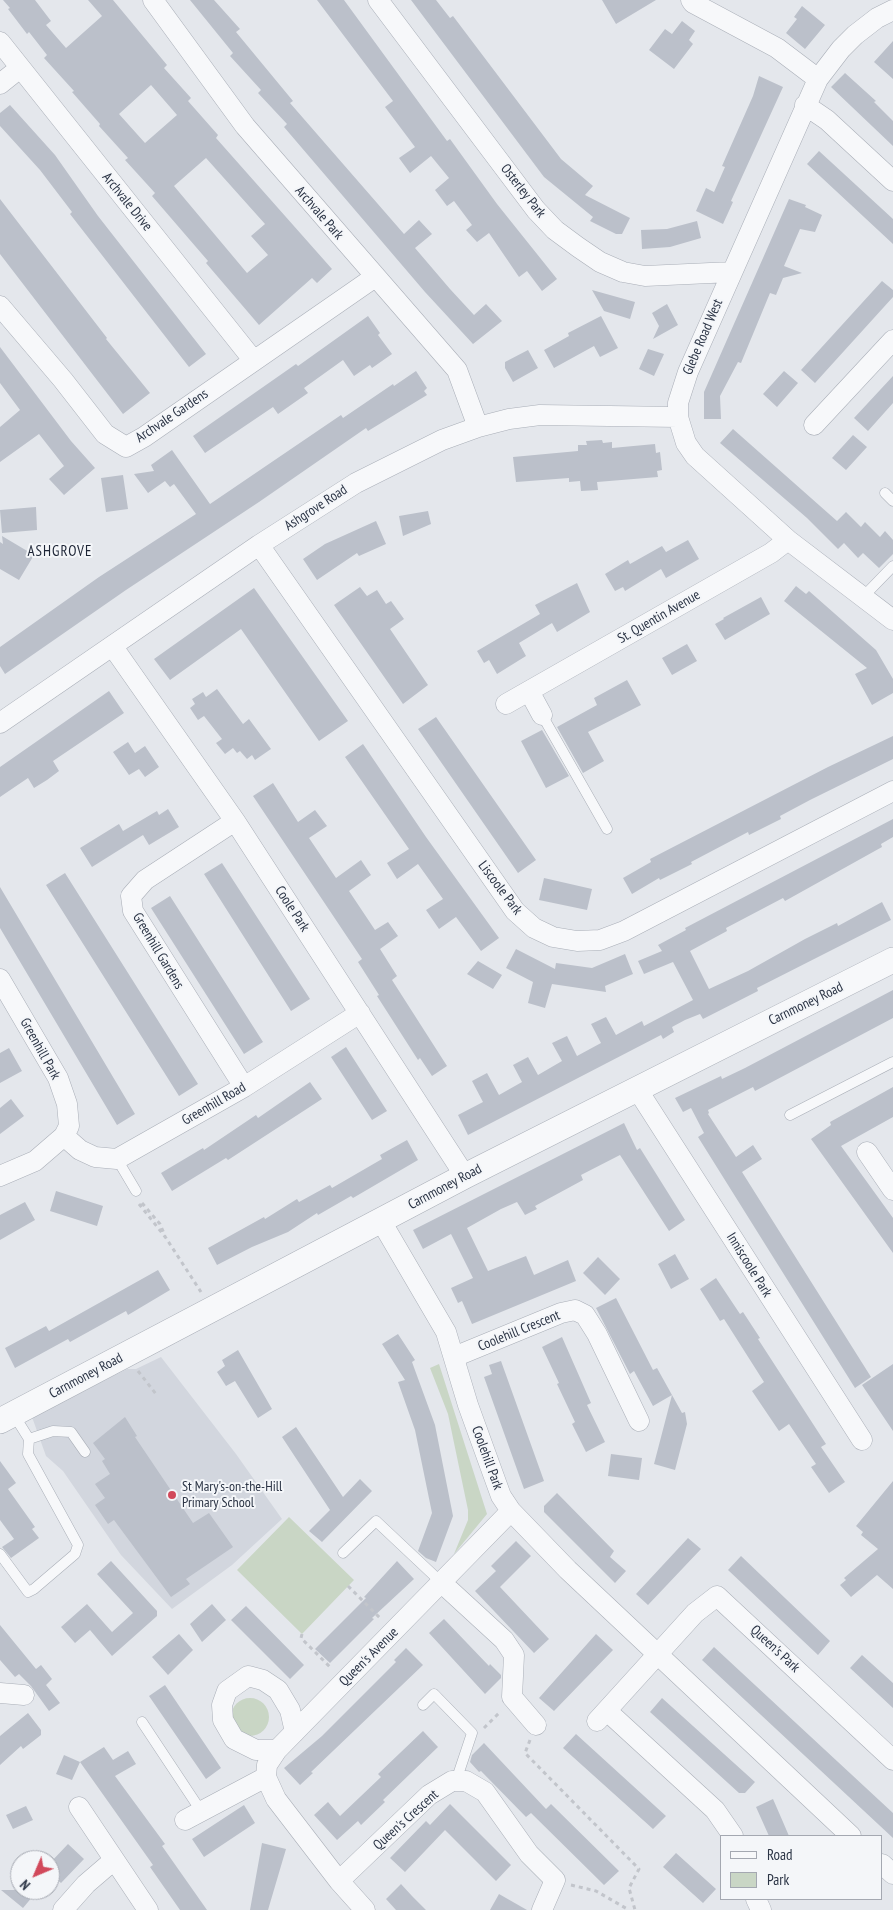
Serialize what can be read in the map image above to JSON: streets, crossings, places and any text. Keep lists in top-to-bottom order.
{
  "streets": {
    "street": [
      "Osterley Park",
      "Archvale Drive",
      "Archvale Park",
      "Glebe Road West",
      "Archvale Gardens",
      "Ashgrove Road",
      "St. Quentin Avenue",
      "Liscoole Park",
      "Coole Park",
      "Greenhill Gardens",
      "Carnmoney Road",
      "Greenhill Park",
      "Greenhill Road",
      "Inniscoole Park",
      "Coolehill Crescent",
      "Coolehill Park",
      "Queen's Park",
      "Queen's Avenue",
      "Queen's Crescent"
    ]
  },
  "crossings": [
    ["Osterley Park", "Glebe Road West"],
    ["Archvale Drive", "Archvale Gardens"],
    ["Archvale Park", "Archvale Gardens"],
    ["Archvale Park", "Ashgrove Road"],
    ["Glebe Road West", "Ashgrove Road"],
    ["Glebe Road West", "St. Quentin Avenue"],
    ["Ashgrove Road", "Liscoole Park"],
    ["Ashgrove Road", "Coole Park"],
    ["Coole Park", "Greenhill Gardens"],
    ["Coole Park", "Carnmoney Road"],
    ["Coole Park", "Greenhill Road"],
    ["Greenhill Gardens", "Greenhill Road"],
    ["Carnmoney Road", "Inniscoole Park"],
    ["Carnmoney Road", "Coolehill Park"],
    ["Coolehill Crescent", "Coolehill Park"],
    ["Coolehill Park", "Queen's Park"],
    ["Coolehill Park", "Queen's Avenue"]
  ],
  "districts": ["ASHGROVE"],
  "places": ["St Mary's-on-the-Hill Primary School"],
  "legend": ["Road", "Park"],
  "north": "bottom left"
}
